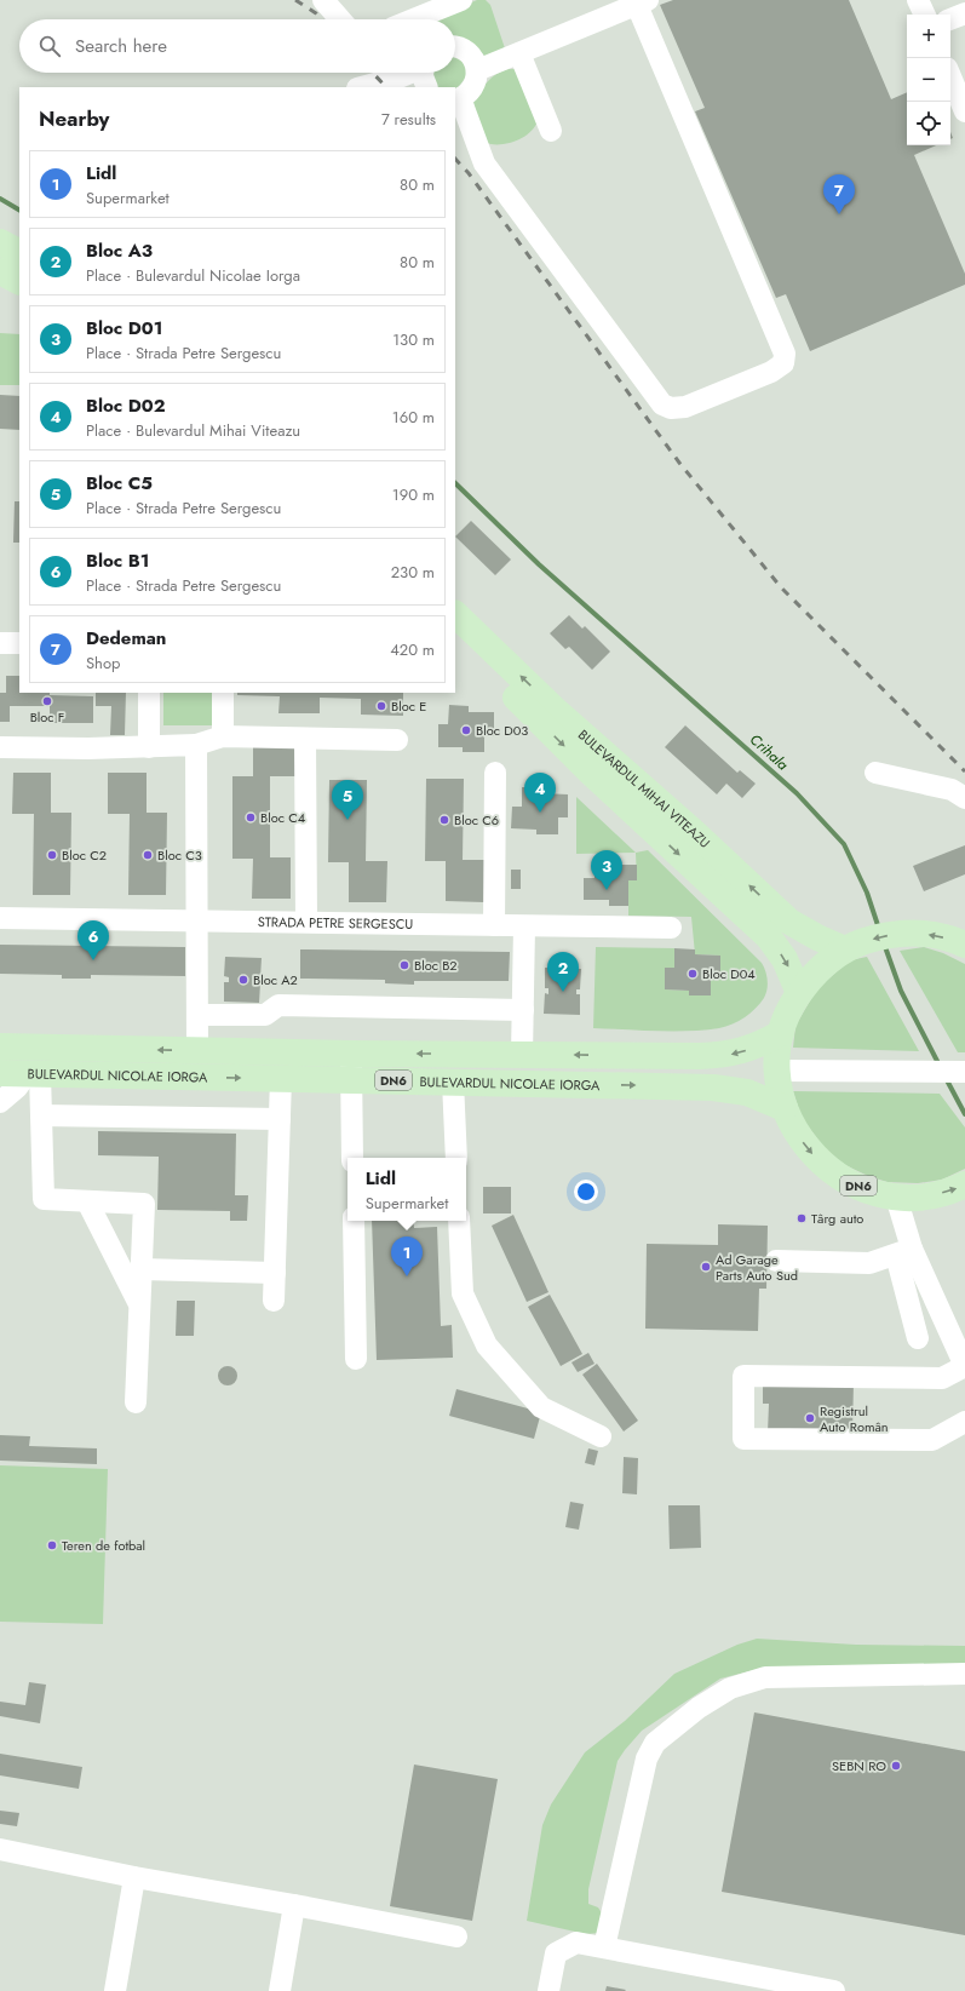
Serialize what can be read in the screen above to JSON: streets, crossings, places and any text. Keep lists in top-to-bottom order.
{
  "streets": {
    "main road": ["BULEVARDUL MIHAI VITEAZU", "BULEVARDUL NICOLAE IORGA", "DN6"],
    "street": ["STRADA PETRE SERGESCU"]
  },
  "crossings": [
    ["BULEVARDUL MIHAI VITEAZU", "DN6"],
    ["BULEVARDUL NICOLAE IORGA", "DN6"]
  ],
  "water": ["Crihala"],
  "places": [
    "Bloc F",
    "Bloc E",
    "Bloc D03",
    "Bloc C4",
    "Bloc C6",
    "Bloc C2",
    "Bloc C3",
    "Bloc B2",
    "Bloc D04",
    "Bloc A2",
    "Târg auto",
    "Ad Garage Parts Auto Sud",
    "Registrul Auto Român",
    "Teren de fotbal",
    "SEBN RO"
  ],
  "page": {
    "map_buttons": ["+", "−"],
    "search": "Search here",
    "heading": ["Nearby", "7 results"],
    "list": [
      {
        "mark": "1",
        "name": "Lidl",
        "note": "Supermarket",
        "value": "80 m"
      },
      {
        "mark": "2",
        "name": "Bloc A3",
        "note": "Place · Bulevardul Nicolae Iorga",
        "value": "80 m"
      },
      {
        "mark": "3",
        "name": "Bloc D01",
        "note": "Place · Strada Petre Sergescu",
        "value": "130 m"
      },
      {
        "mark": "4",
        "name": "Bloc D02",
        "note": "Place · Bulevardul Mihai Viteazu",
        "value": "160 m"
      },
      {
        "mark": "5",
        "name": "Bloc C5",
        "note": "Place · Strada Petre Sergescu",
        "value": "190 m"
      },
      {
        "mark": "6",
        "name": "Bloc B1",
        "note": "Place · Strada Petre Sergescu",
        "value": "230 m"
      },
      {
        "mark": "7",
        "name": "Dedeman",
        "note": "Shop",
        "value": "420 m"
      }
    ],
    "pins": [
      "7",
      "4",
      "5",
      "3",
      "6",
      "2",
      "1"
    ],
    "popup": ["Lidl", "Supermarket"]
  }
}
